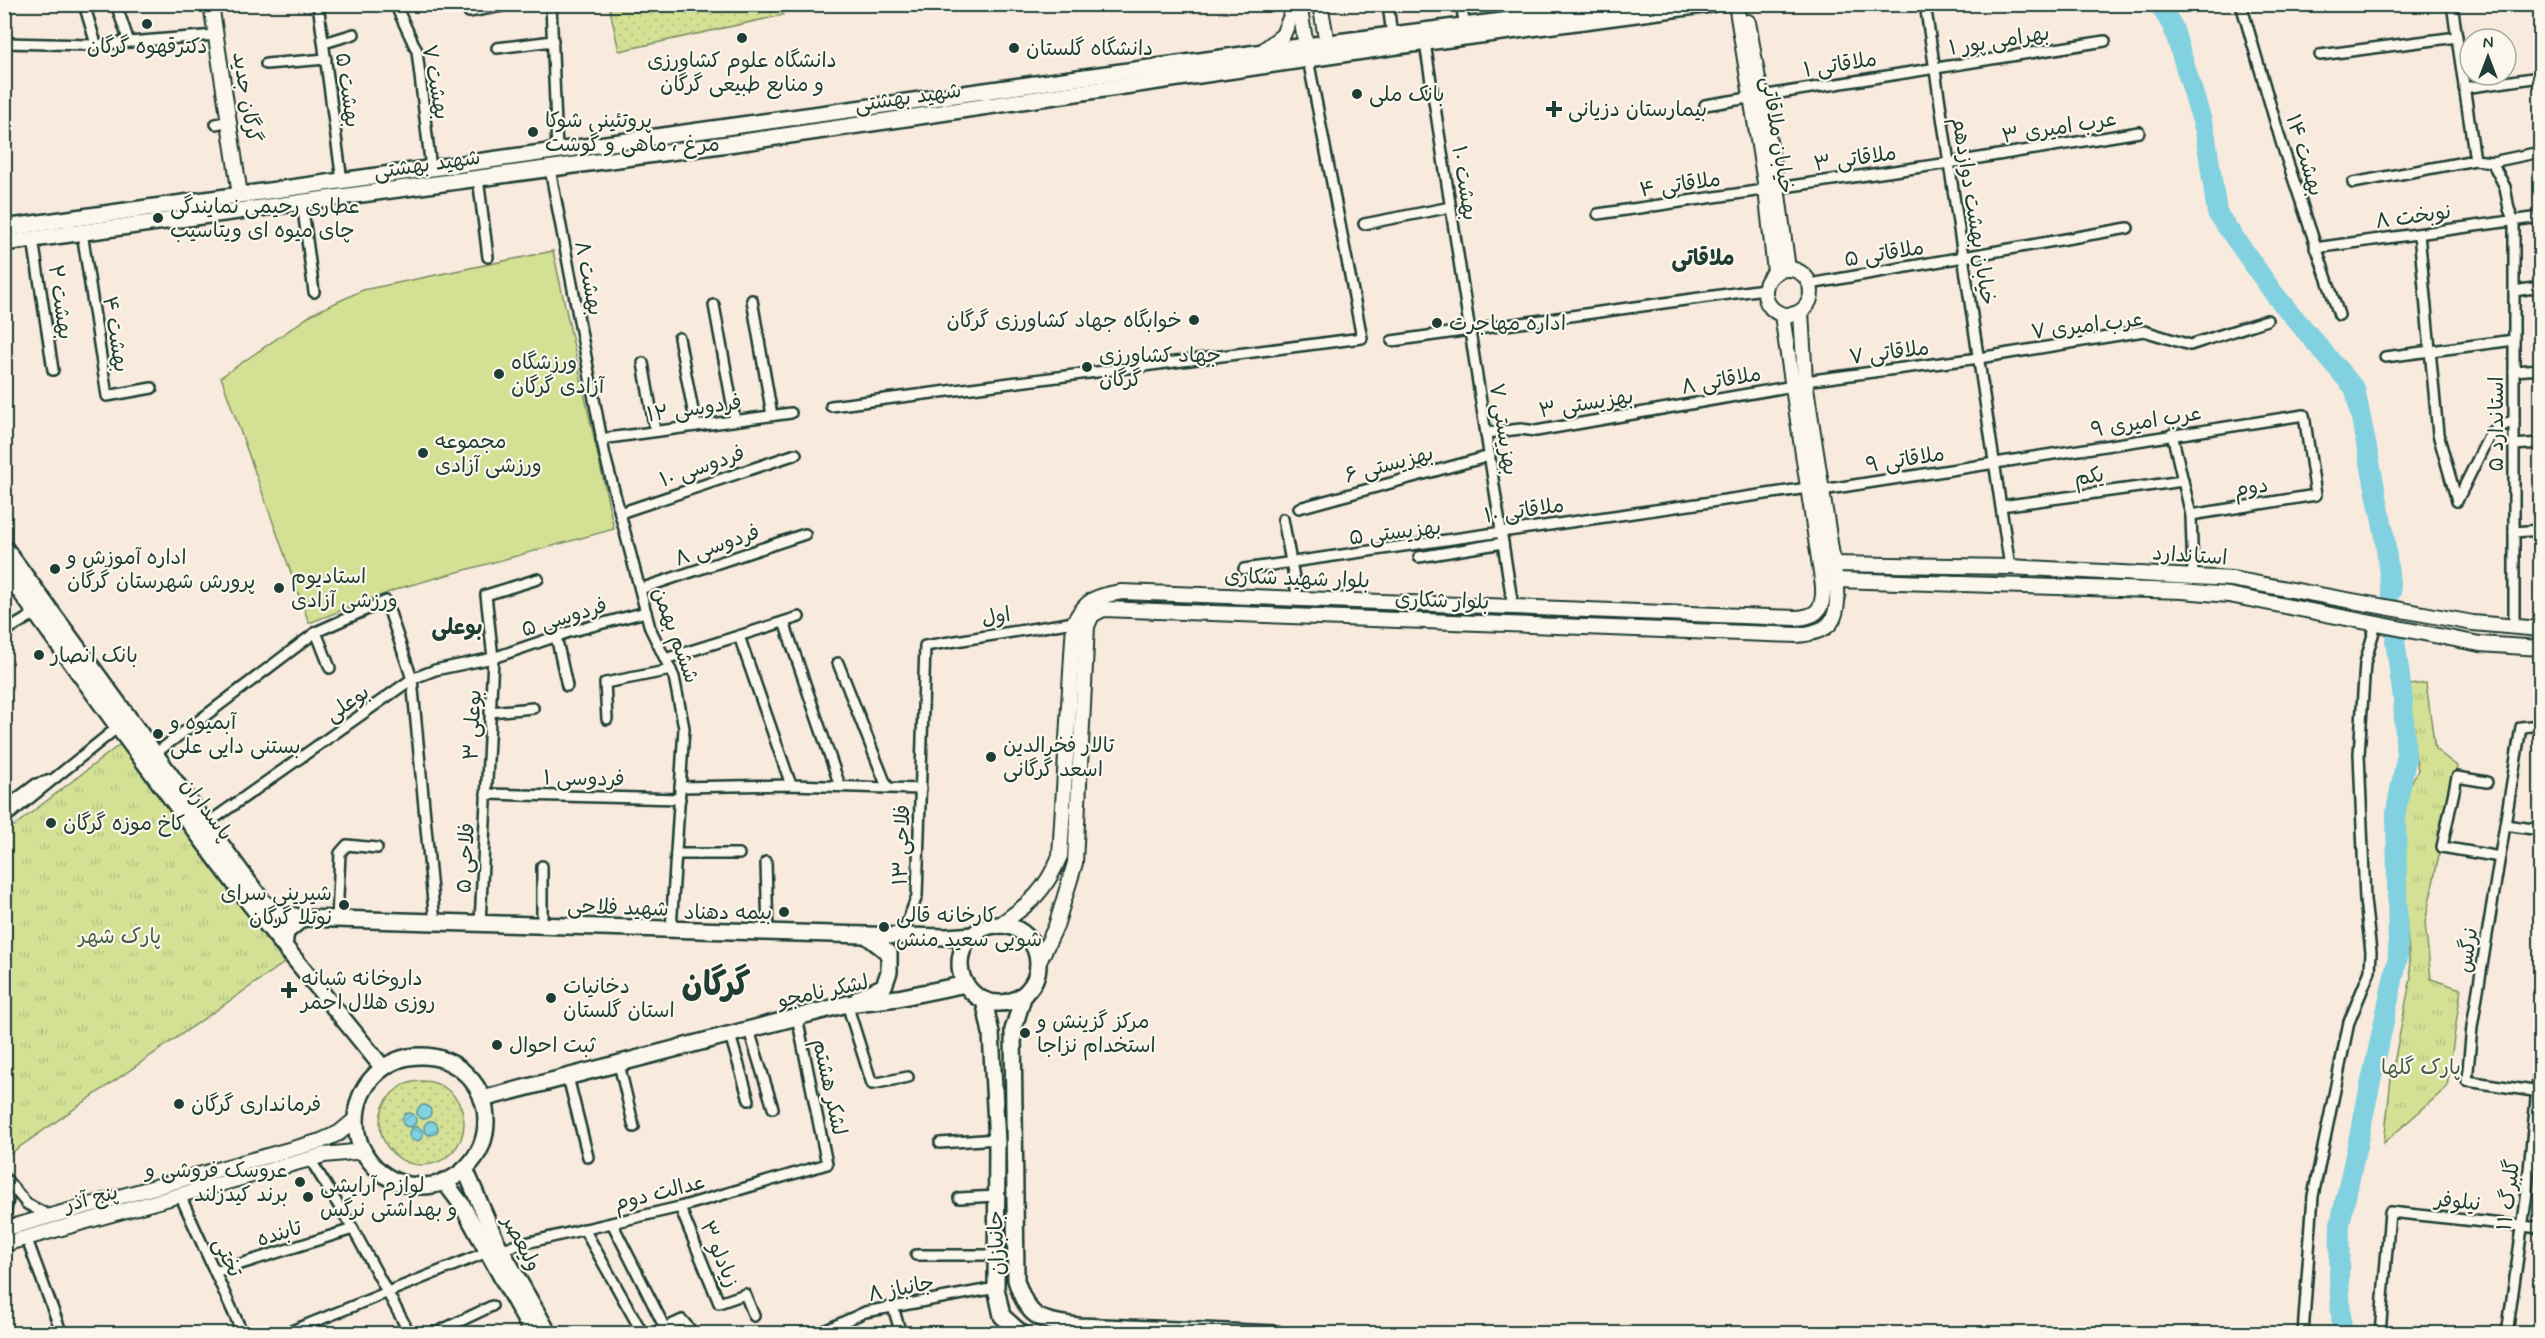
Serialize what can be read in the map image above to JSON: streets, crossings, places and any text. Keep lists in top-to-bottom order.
{
  "streets": {
    "main road": [
      "گرگان جدید",
      "شهید بهشتی",
      "خیابان ملاقاتی",
      "استاندارد",
      "بلوار شهید شکاری",
      "بلوار شکاری",
      "پاسداران",
      "شهید فلاحی",
      "لشکر نامجو",
      "پنج آذر",
      "ولیعصر",
      "جانبازان"
    ],
    "street": [
      "۱ بهرامی پور",
      "ملاقاتی ۱",
      "بهشت ۷",
      "بهشت ۵",
      "۳ عرب امیری",
      "بهشت ۱۴",
      "ملاقاتی ۳",
      "بهشت ۱۰",
      "ملاقاتی ۴",
      "خیابان بهشت دوازدهم",
      "۸ نوبخت",
      "ملاقاتی ۵",
      "۸ بهشت",
      "بهشت ۲",
      "۷ عرب امیری",
      "۴ بهشت",
      "۷ ملاقاتی",
      "ملاقاتی ۸",
      "۳ بهزیستی",
      "۱۲ فردوسی",
      "۹ عرب امیری",
      "۵ استاندارد",
      "۷ بهزیستی",
      "ملاقاتی ۹",
      "بهزیستی ۶",
      "۱۰ فردوسی",
      "یکم",
      "دوم",
      "۱۰ ملاقاتی",
      "۵ بهزیستی",
      "۸ فردوسی",
      "اول",
      "۵ فردوسی",
      "ششم بهمن",
      "بوعلی",
      "۳ بوعلی",
      "۱ فردوسی",
      "۱۳ فلاحی",
      "۵ فلاحی",
      "نرگس",
      "لشکر هشتم",
      "عدالت دوم",
      "گلبرگ ۱۱",
      "نیلوفر",
      "تابنده",
      "زیادلو ۳",
      "تختی",
      "جانباز ۸"
    ]
  },
  "crossings": [
    ["۱ بهرامی پور", "ملاقاتی ۱"],
    ["۱ بهرامی پور", "خیابان بهشت دوازدهم"],
    ["ملاقاتی ۱", "خیابان ملاقاتی"],
    ["ملاقاتی ۱", "خیابان بهشت دوازدهم"],
    ["بهشت ۷", "شهید بهشتی"],
    ["بهشت ۵", "شهید بهشتی"],
    ["گرگان جدید", "شهید بهشتی"],
    ["شهید بهشتی", "بهشت ۱۰"],
    ["شهید بهشتی", "۸ بهشت"],
    ["شهید بهشتی", "بهشت ۲"],
    ["شهید بهشتی", "۴ بهشت"],
    ["۳ عرب امیری", "ملاقاتی ۳"],
    ["۳ عرب امیری", "خیابان بهشت دوازدهم"],
    ["خیابان ملاقاتی", "ملاقاتی ۳"],
    ["خیابان ملاقاتی", "ملاقاتی ۴"],
    ["خیابان ملاقاتی", "ملاقاتی ۵"],
    ["خیابان ملاقاتی", "بلوار شکاری"],
    ["بهشت ۱۴", "۸ نوبخت"],
    ["ملاقاتی ۳", "ملاقاتی ۴"],
    ["ملاقاتی ۳", "خیابان بهشت دوازدهم"],
    ["بهشت ۱۰", "۷ بهزیستی"],
    ["خیابان بهشت دوازدهم", "ملاقاتی ۵"],
    ["خیابان بهشت دوازدهم", "۷ عرب امیری"],
    ["خیابان بهشت دوازدهم", "۷ ملاقاتی"],
    ["خیابان بهشت دوازدهم", "۹ عرب امیری"],
    ["خیابان بهشت دوازدهم", "ملاقاتی ۹"],
    ["خیابان بهشت دوازدهم", "یکم"],
    ["خیابان بهشت دوازدهم", "استاندارد"],
    ["۸ نوبخت", "۵ استاندارد"],
    ["ملاقاتی ۵", "بلوار شکاری"],
    ["۸ بهشت", "ششم بهمن"],
    ["۷ عرب امیری", "۷ ملاقاتی"],
    ["۷ ملاقاتی", "ملاقاتی ۸"],
    ["۷ ملاقاتی", "بلوار شکاری"],
    ["ملاقاتی ۸", "۳ بهزیستی"],
    ["ملاقاتی ۸", "بلوار شکاری"],
    ["۳ بهزیستی", "۷ بهزیستی"],
    ["۱۲ فردوسی", "ششم بهمن"],
    ["۹ عرب امیری", "ملاقاتی ۹"],
    ["۹ عرب امیری", "دوم"],
    ["۵ استاندارد", "استاندارد"],
    ["۷ بهزیستی", "بهزیستی ۶"],
    ["۷ بهزیستی", "۵ بهزیستی"],
    ["۷ بهزیستی", "بلوار شهید شکاری"],
    ["ملاقاتی ۹", "۱۰ ملاقاتی"],
    ["ملاقاتی ۹", "بلوار شکاری"],
    ["۱۰ فردوسی", "ششم بهمن"],
    ["۱۰ ملاقاتی", "۵ بهزیستی"],
    ["۱۰ ملاقاتی", "بلوار شکاری"],
    ["۸ فردوسی", "ششم بهمن"],
    ["استاندارد", "بلوار شکاری"],
    ["بلوار شهید شکاری", "بلوار شکاری"],
    ["بلوار شهید شکاری", "اول"],
    ["بلوار شکاری", "شهید فلاحی"],
    ["بلوار شکاری", "لشکر نامجو"],
    ["بلوار شکاری", "جانبازان"],
    ["اول", "۱۳ فلاحی"],
    ["۵ فردوسی", "ششم بهمن"],
    ["۵ فردوسی", "بوعلی"],
    ["۵ فردوسی", "۳ بوعلی"],
    ["ششم بهمن", "۱ فردوسی"],
    ["ششم بهمن", "شهید فلاحی"],
    ["بوعلی", "۳ بوعلی"],
    ["بوعلی", "پاسداران"],
    ["۳ بوعلی", "۱ فردوسی"],
    ["۳ بوعلی", "۵ فلاحی"],
    ["۱ فردوسی", "۵ فلاحی"],
    ["پاسداران", "شهید فلاحی"],
    ["پاسداران", "لشکر نامجو"],
    ["پاسداران", "پنج آذر"],
    ["پاسداران", "ولیعصر"],
    ["۱۳ فلاحی", "شهید فلاحی"],
    ["۵ فلاحی", "شهید فلاحی"],
    ["شهید فلاحی", "لشکر نامجو"],
    ["شهید فلاحی", "جانبازان"],
    ["نرگس", "گلبرگ ۱۱"],
    ["لشکر نامجو", "لشکر هشتم"],
    ["لشکر نامجو", "پنج آذر"],
    ["لشکر نامجو", "ولیعصر"],
    ["لشکر نامجو", "جانبازان"],
    ["لشکر هشتم", "عدالت دوم"],
    ["عدالت دوم", "ولیعصر"],
    ["عدالت دوم", "زیادلو ۳"],
    ["گلبرگ ۱۱", "نیلوفر"],
    ["پنج آذر", "ولیعصر"],
    ["پنج آذر", "تختی"],
    ["تابنده", "تختی"],
    ["جانبازان", "جانباز ۸"]
  ],
  "districts": ["ملاقاتی", "بوعلی", "گرگان"],
  "parks": ["پارک شهر", "پارک گلها"],
  "places": {
    "other": [
      "دکترقهوه گرگان",
      "دانشگاه علوم کشاورزی و منابع طبیعی گرگان",
      "دانشگاه گلستان",
      "بانک ملی",
      "پروتئینی شوکا مرغ‌ ، ماهی و گوشت",
      "عطاری رحیمی نمایندگی چای میوه ای ویتاسیب",
      "خوابگاه جهاد کشاورزی گرگان",
      "اداره مهاجرت",
      "جهاد کشاورزی گرگان",
      "ورزشگاه آزادی گرگان",
      "مجموعه ورزشی آزادی",
      "اداره آموزش و پرورش شهرستان گرگان",
      "استادیوم ورزشی آزادی",
      "بانک انصار",
      "آبمیوه و بستنی دایی علی",
      "تالار فخرالدین اسعد گرگانی",
      "کاخ موزه گرگان",
      "شیرینی سرای نوتلا گرگان",
      "بیمه دهناد",
      "کارخانه قالی شویی سعید منش",
      "دخانیات استان گلستان",
      "مرکز گزینش و استخدام نزاجا",
      "ثبت احوال",
      "فرمانداری گرگان",
      "عروسک فروشی و برند کیدزلند",
      "لوازم آرایشی و بهداشتی نرگس"
    ],
    "health": ["بیمارستان دزیانی", "داروخانه شبانه روزی هلال احمر"]
  },
  "north": "top"
}
